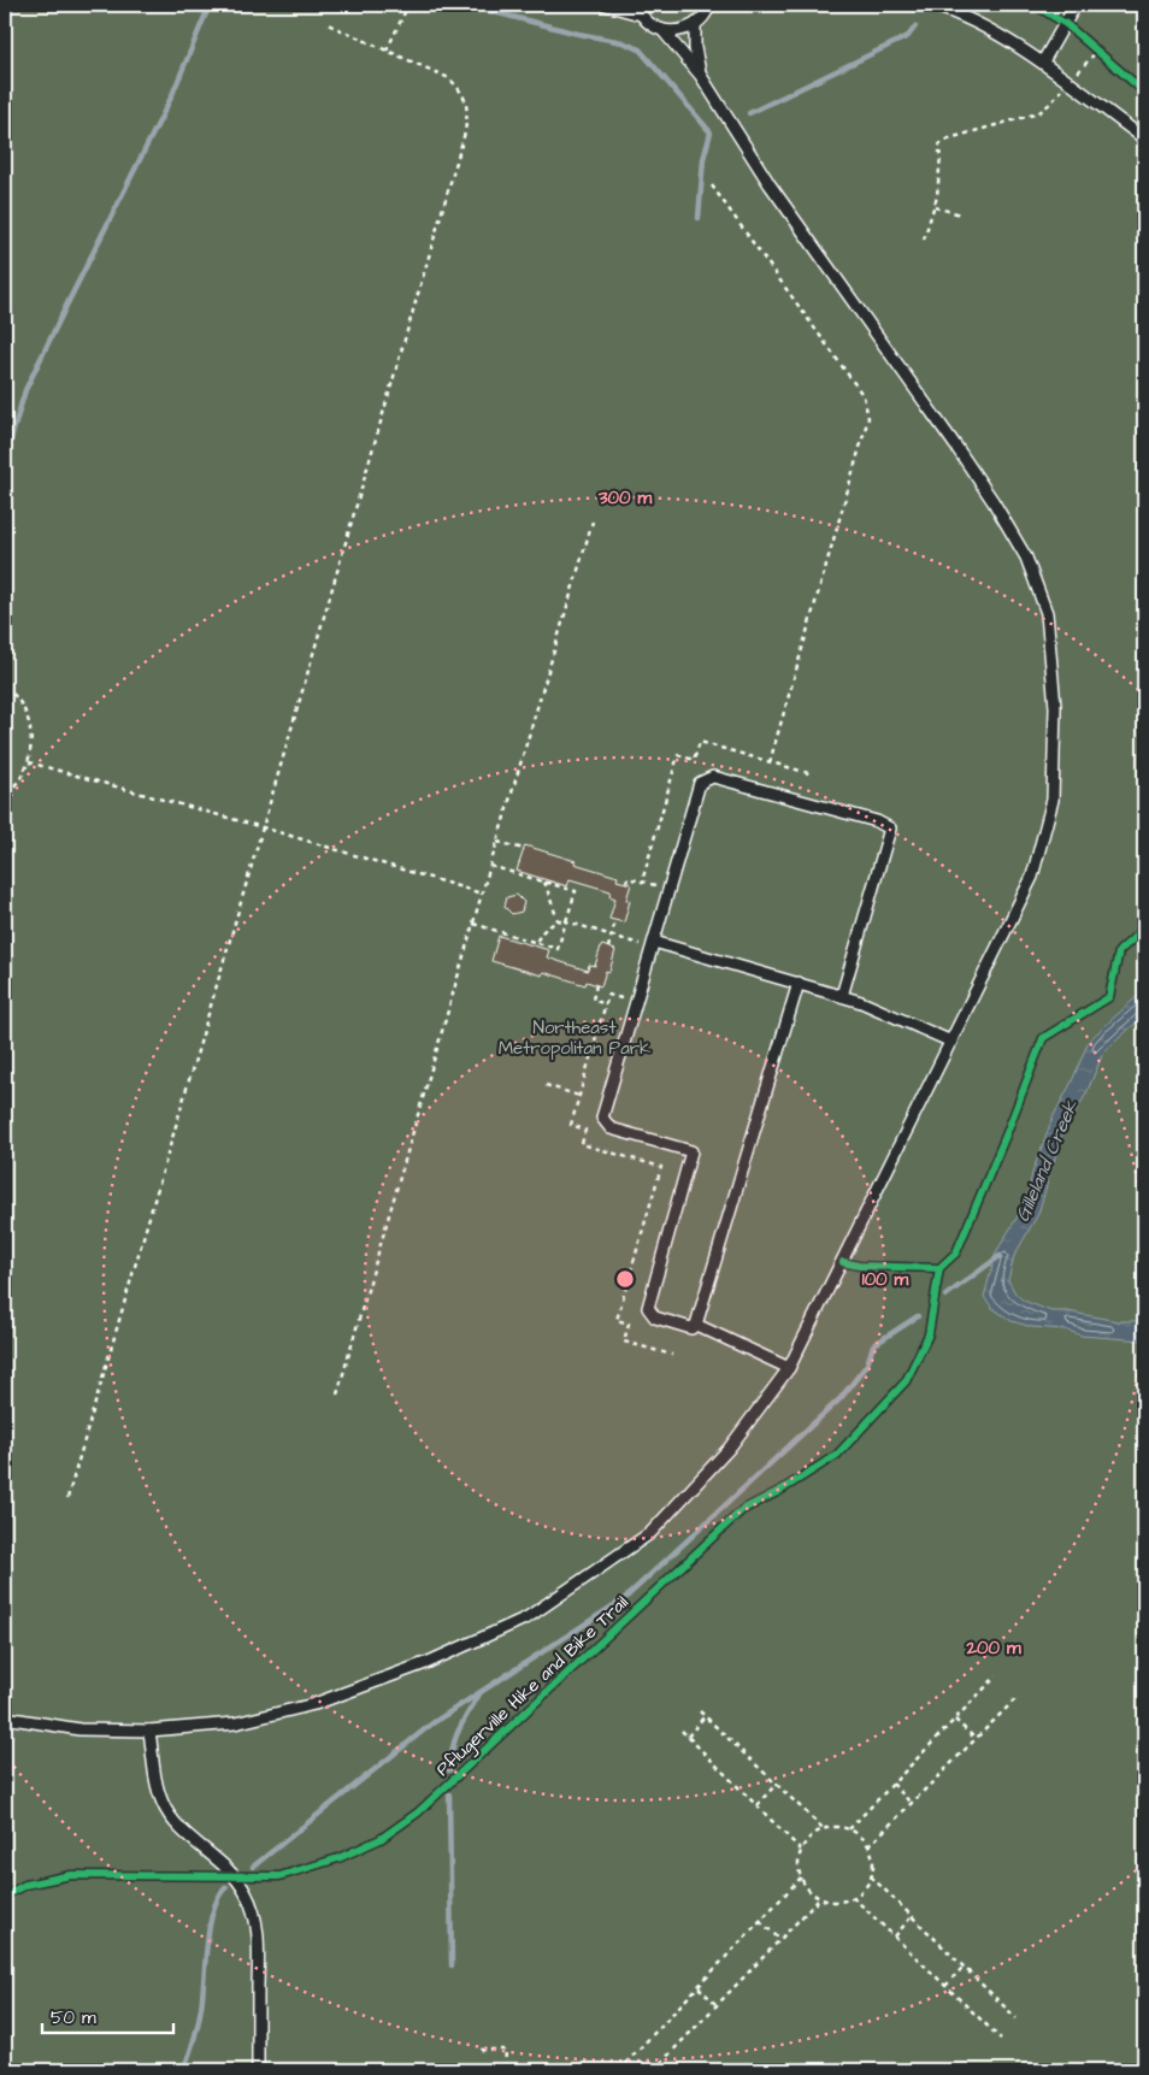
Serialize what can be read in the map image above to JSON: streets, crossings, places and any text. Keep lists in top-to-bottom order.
{
  "streets": {
    "cycle path": ["Pflugerville Hike and Bike Trail"]
  },
  "water": ["Gilleland Creek"],
  "parks": ["Northeast Metropolitan Park"],
  "scale_bar": "50 m",
  "rings": ["300 m", "100 m", "200 m"]
}
